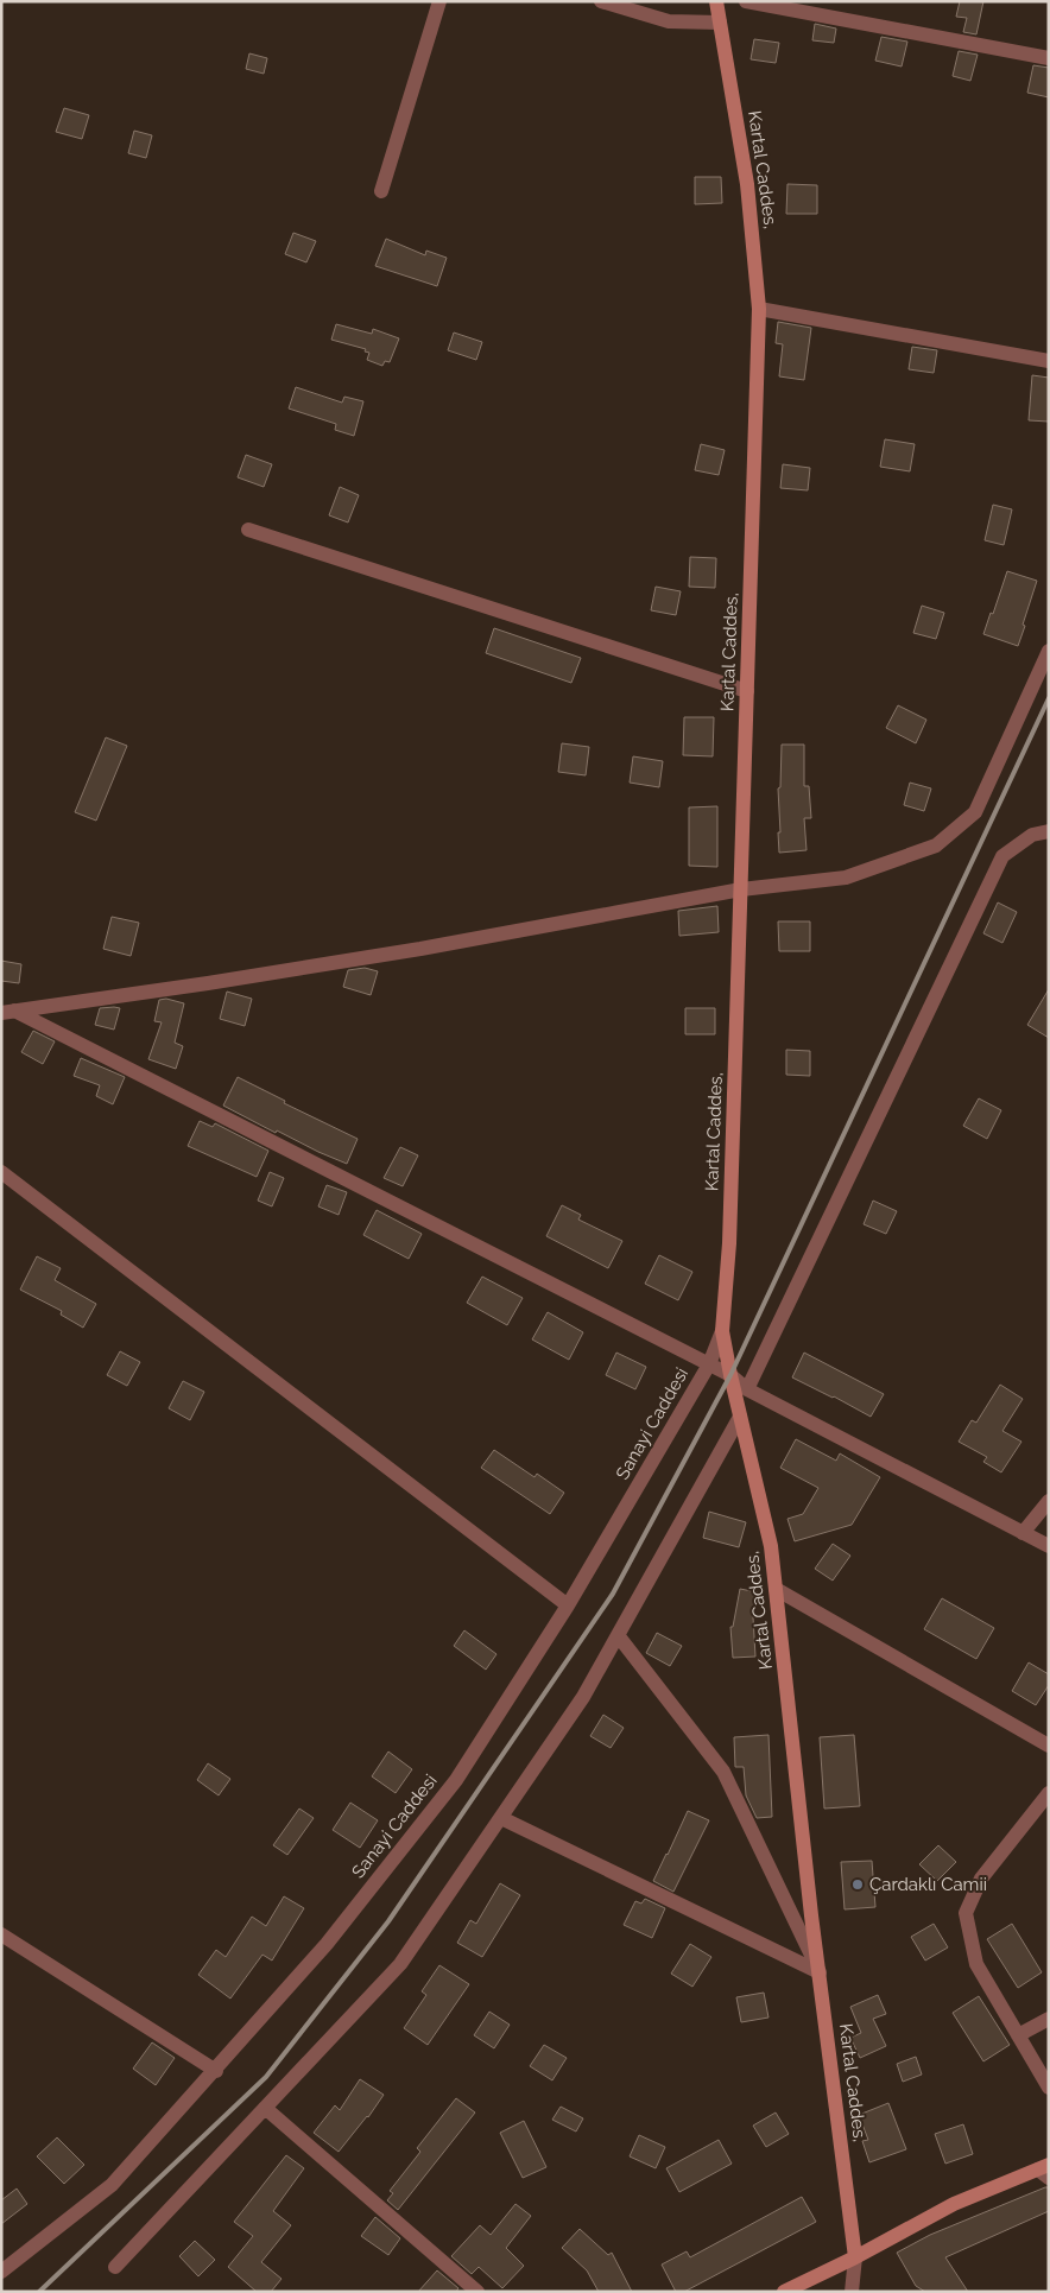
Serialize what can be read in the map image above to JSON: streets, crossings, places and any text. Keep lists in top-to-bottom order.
{
  "streets": {
    "main road": ["Kartal Caddes,"],
    "street": ["Sanayi Caddesi"]
  },
  "crossings": [
    ["Kartal Caddes,", "Sanayi Caddesi"]
  ],
  "places": ["Çardaklı Camii"]
}
